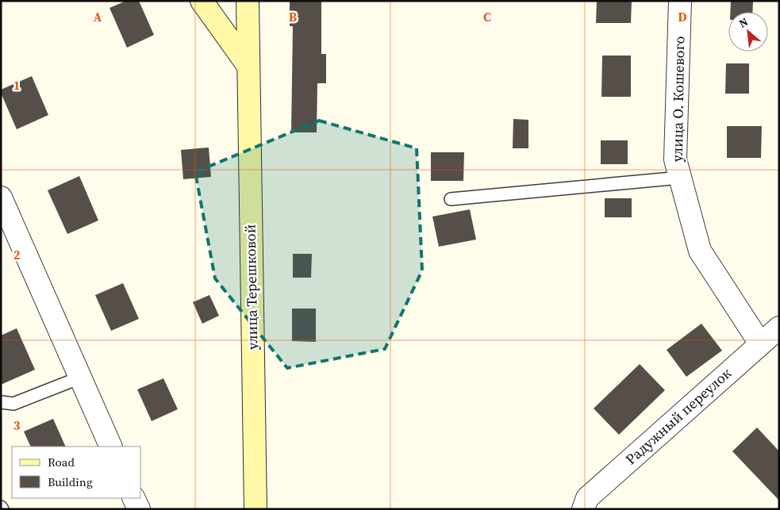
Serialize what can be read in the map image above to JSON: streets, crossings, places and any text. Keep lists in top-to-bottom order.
{
  "streets": {
    "main road": ["улица Терешковой"],
    "street": ["улица О. Кошевого", "Радужный переулок"]
  },
  "crossings": [
    ["улица О. Кошевого", "Радужный переулок"]
  ],
  "legend": ["Road", "Building"],
  "north": "top left",
  "grid": {
    "columns": [
      "A",
      "B",
      "C",
      "D"
    ],
    "rows": ["1", "2", "3"]
  }
}
